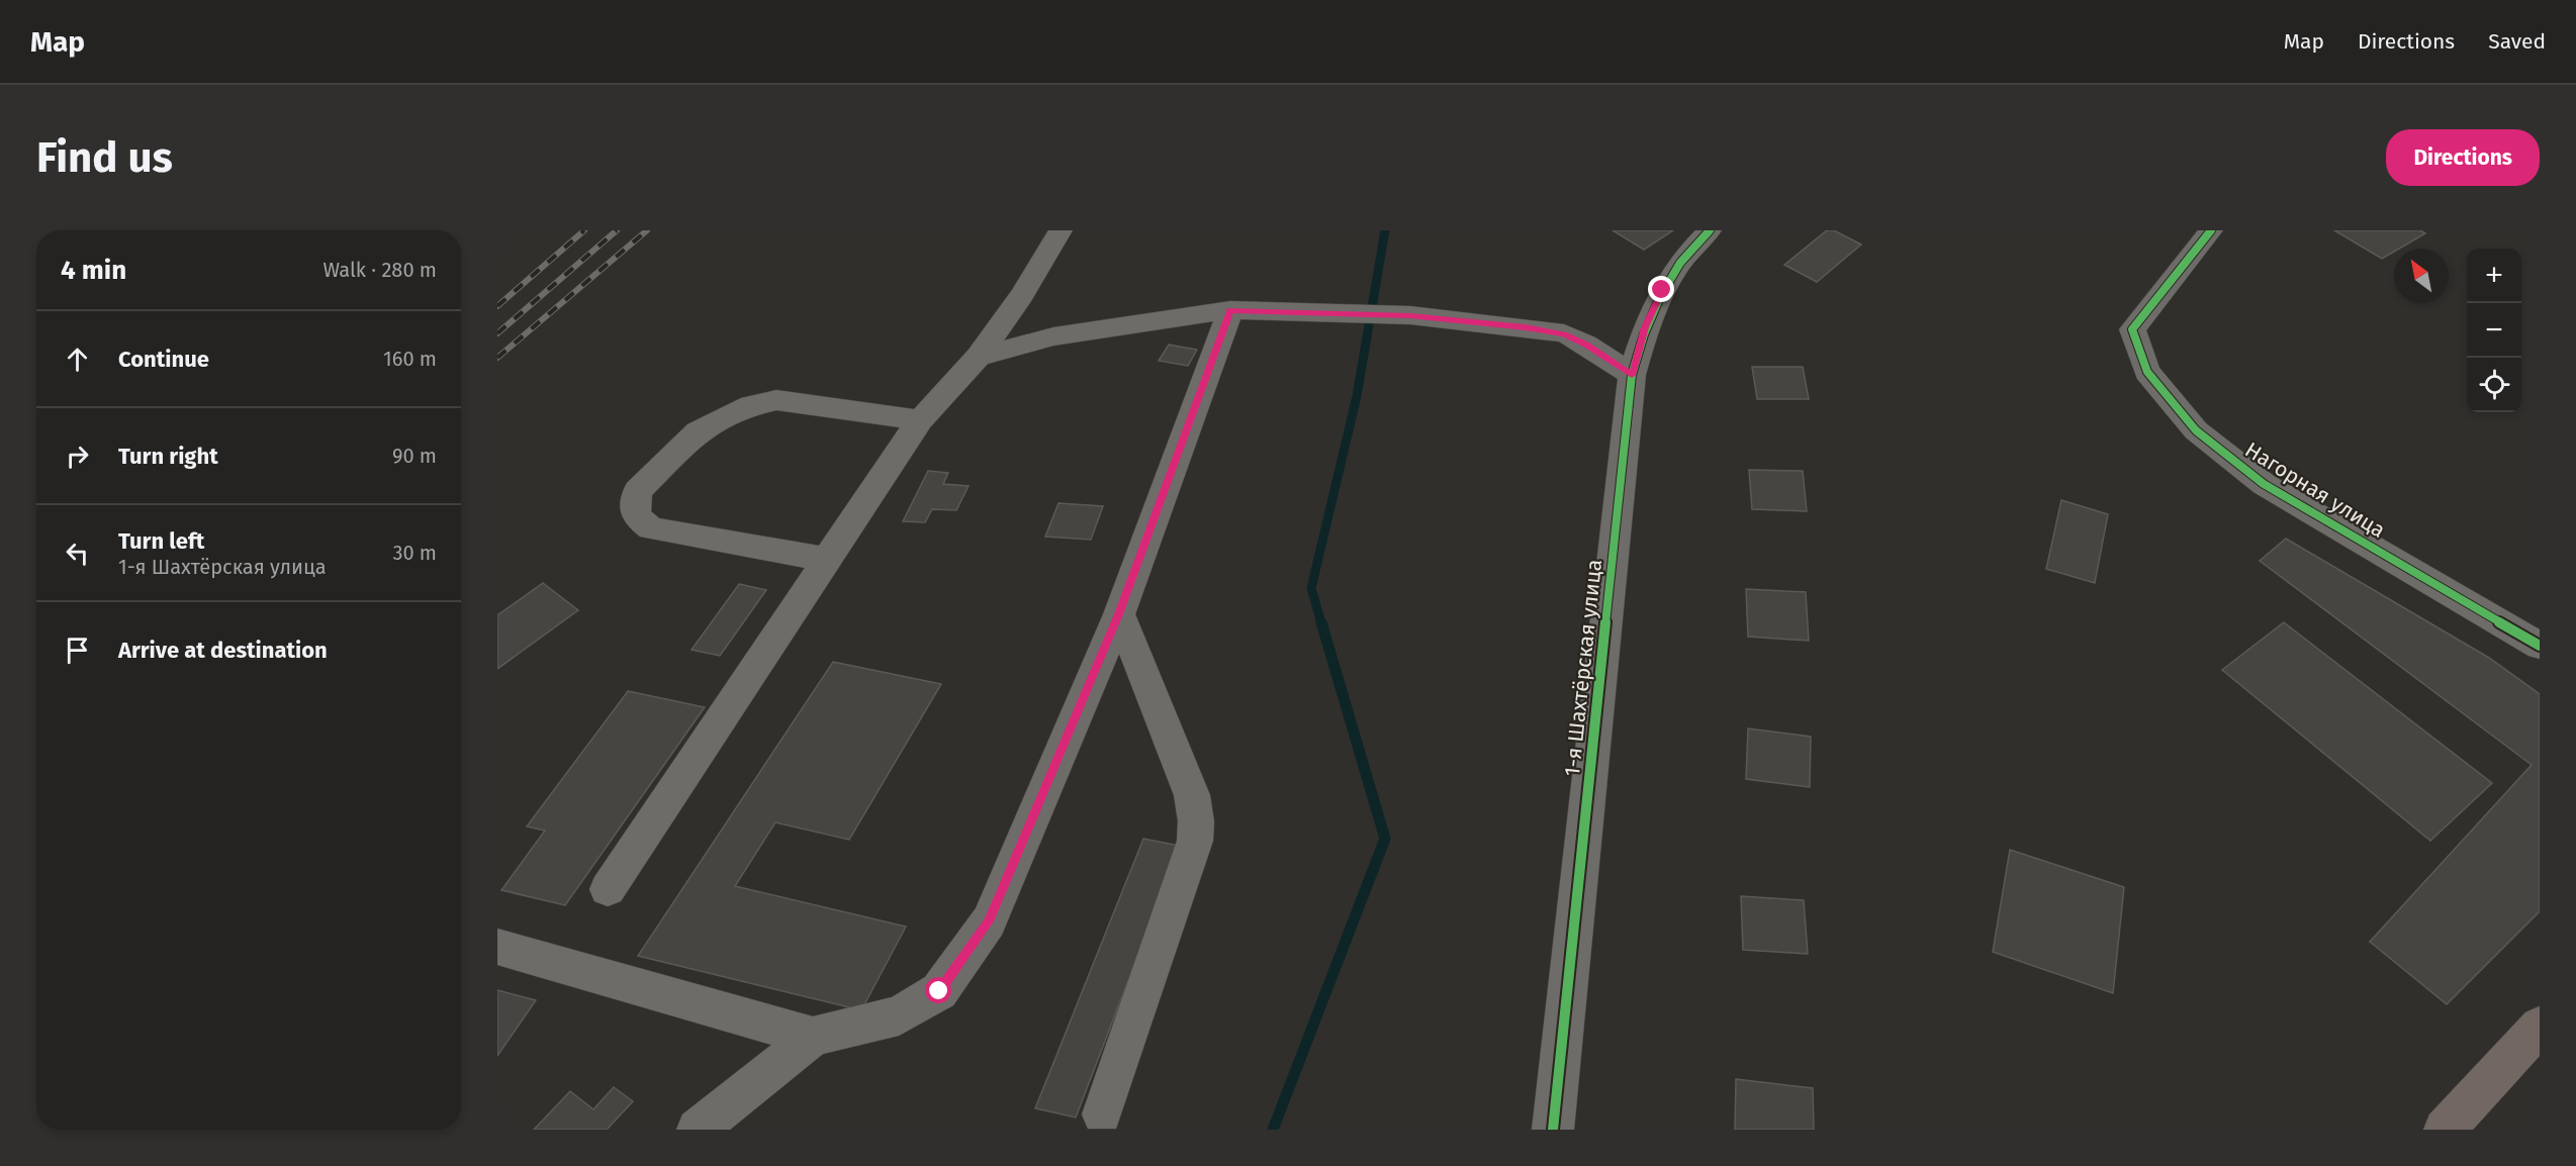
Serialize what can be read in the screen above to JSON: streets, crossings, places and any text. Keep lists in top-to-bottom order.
{
  "streets": {
    "street": ["Нагорная улица", "1-я Шахтёрская улица"]
  },
  "north": "top left",
  "page": {
    "header": "Map",
    "nav": ["Map", "Directions", "Saved"],
    "buttons": "Directions",
    "title": "Find us",
    "heading": ["4 min", "Walk · 280 m"],
    "map_buttons": ["+", "−"],
    "list": [
      ["Continue", "160 m"],
      ["Turn right", "90 m"],
      ["Turn left", "1-я Шахтёрская улица", "30 m"],
      "Arrive at destination"
    ]
  }
}
